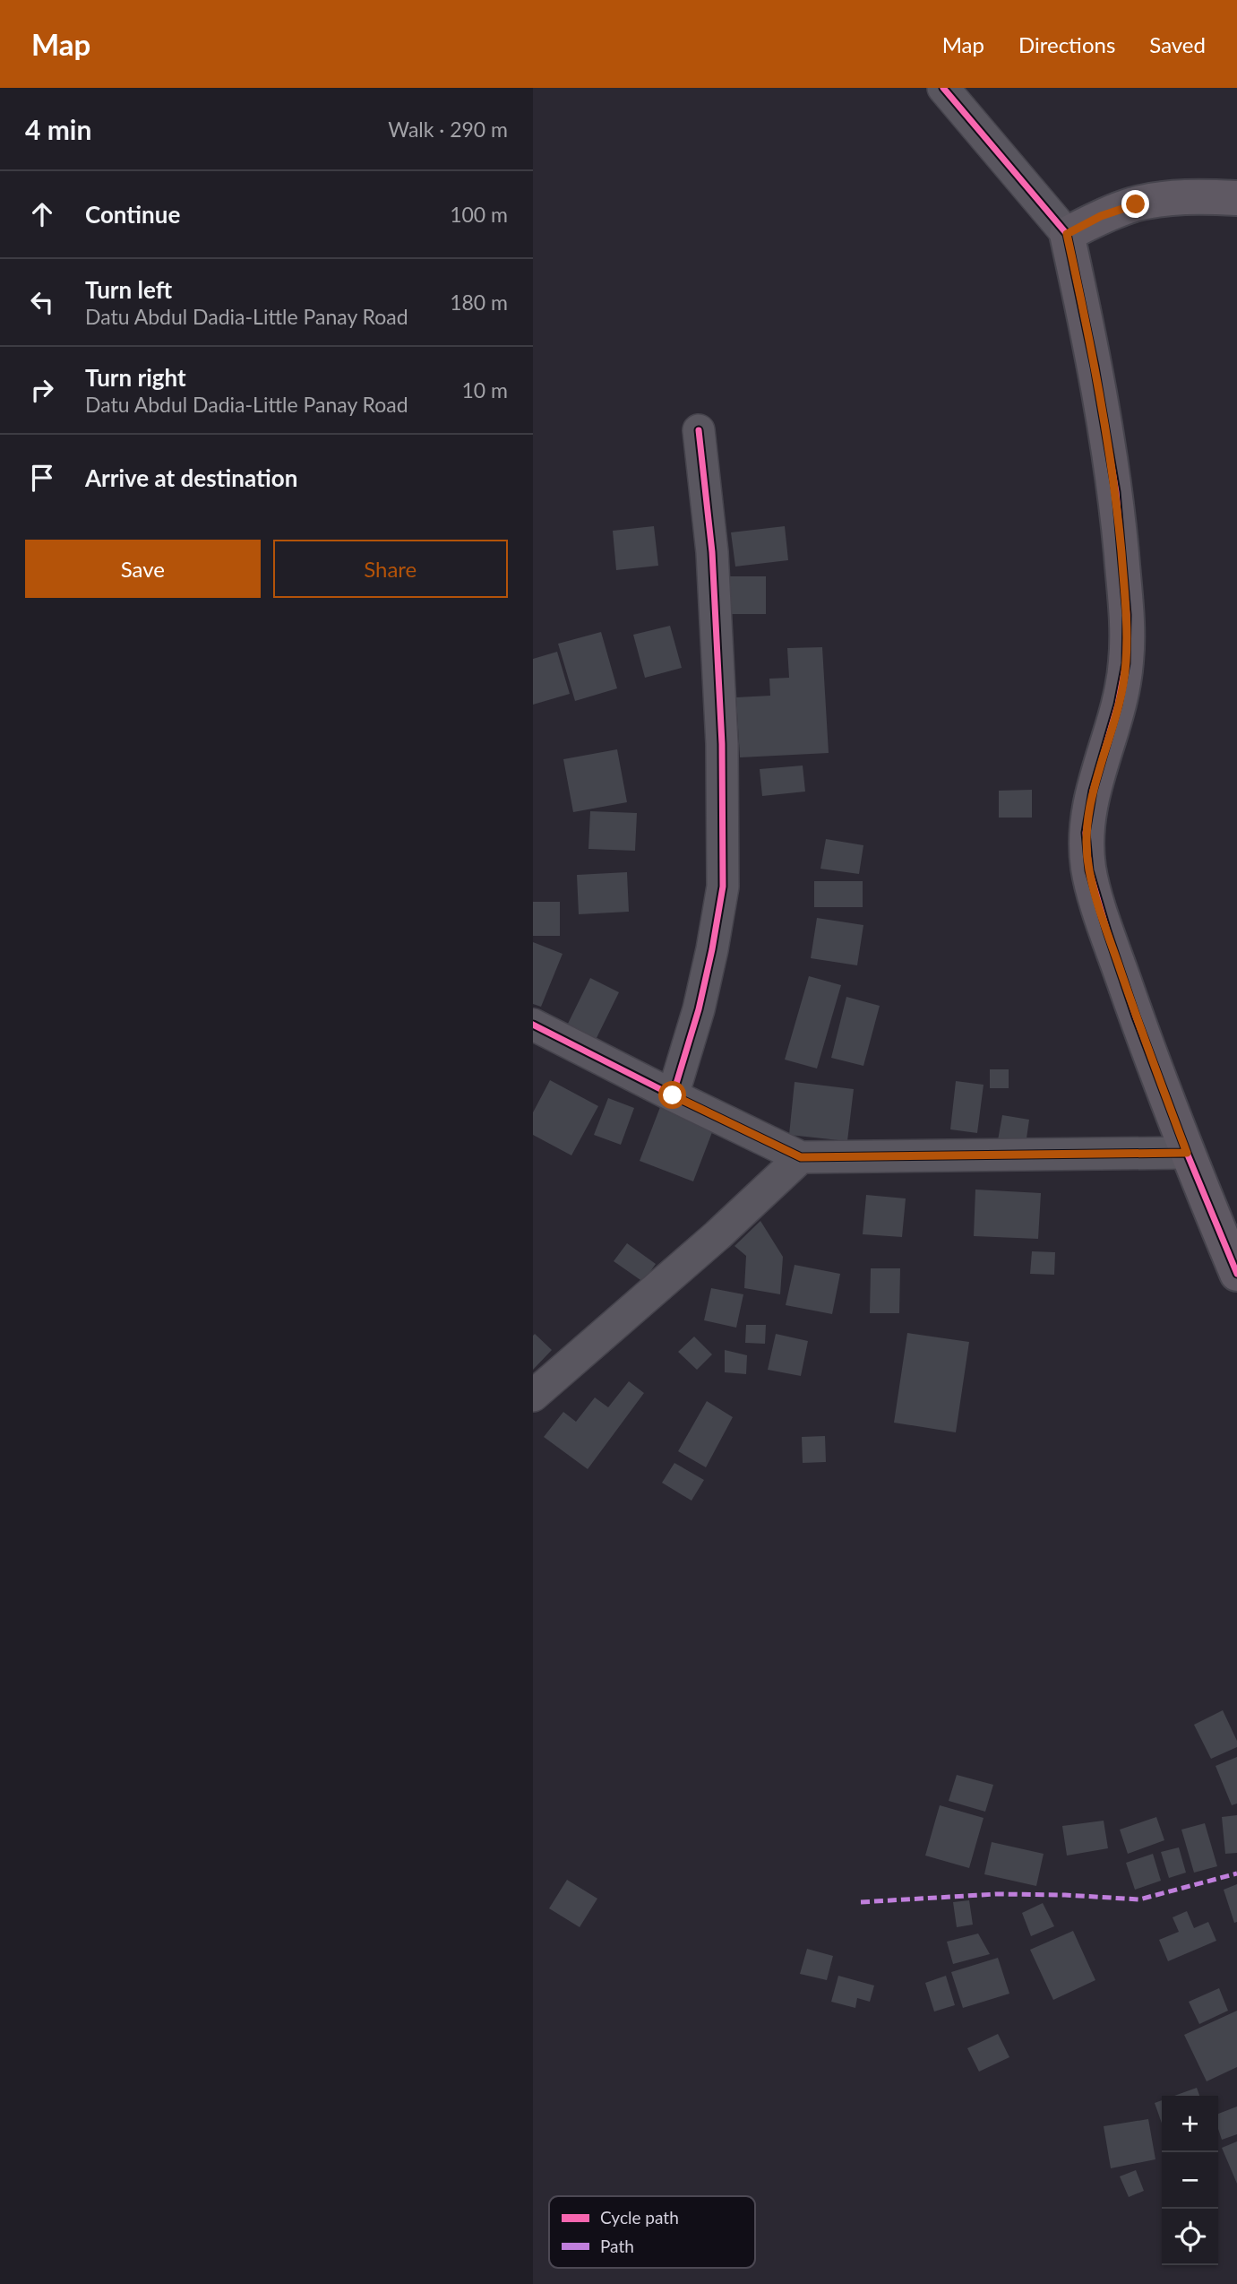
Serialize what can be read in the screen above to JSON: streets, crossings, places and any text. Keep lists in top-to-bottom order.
{
  "legend": ["Cycle path", "Path"],
  "page": {
    "header": "Map",
    "nav": ["Map", "Directions", "Saved"],
    "heading": ["4 min", "Walk · 290 m"],
    "list": [
      ["Continue", "100 m"],
      ["Turn left", "Datu Abdul Dadia-Little Panay Road", "180 m"],
      ["Turn right", "Datu Abdul Dadia-Little Panay Road", "10 m"],
      "Arrive at destination"
    ],
    "buttons": ["Save", "Share"],
    "map_buttons": ["+", "−"]
  }
}
